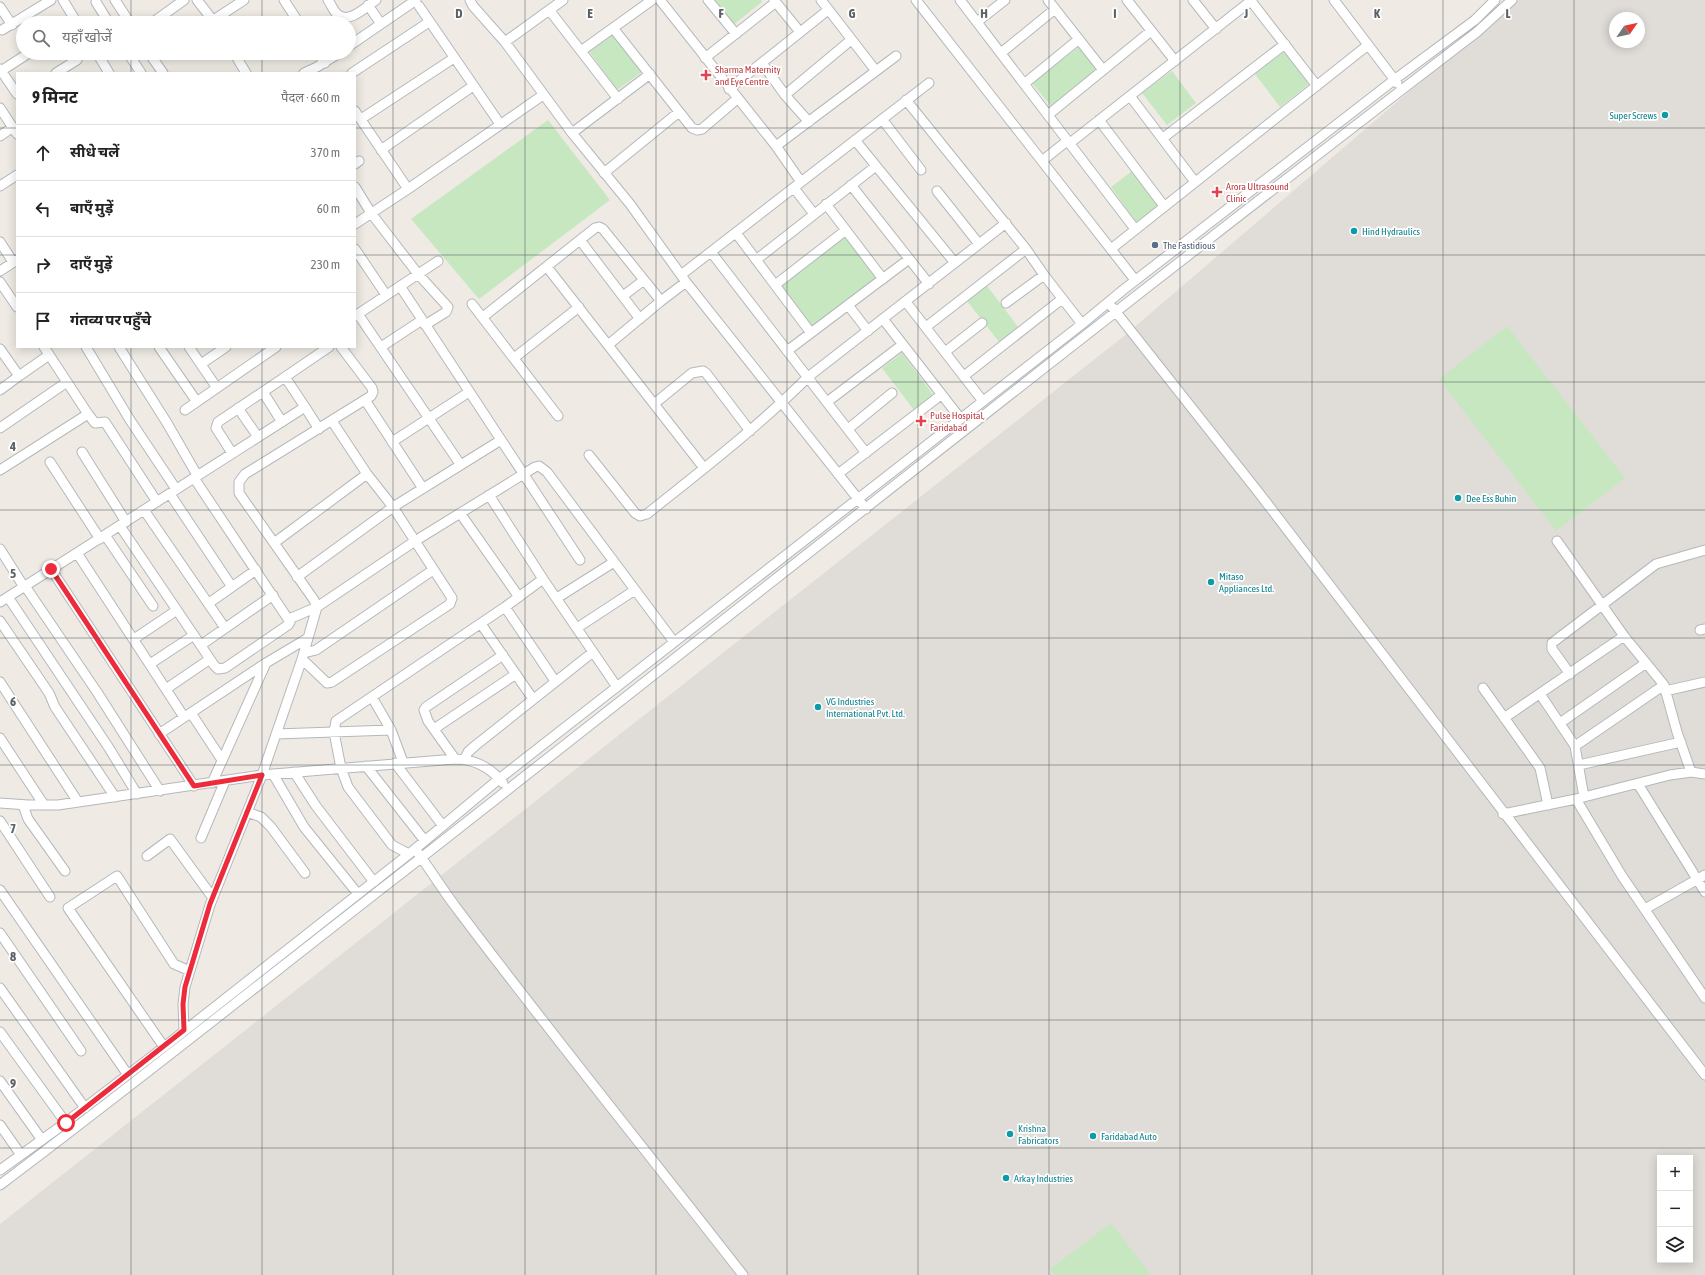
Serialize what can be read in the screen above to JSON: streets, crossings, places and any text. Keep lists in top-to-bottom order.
{
  "places": {
    "health": ["Sharma Maternity and Eye Centre", "Arora Ultrasound Clinic", "Pulse Hospital, Faridabad"],
    "other": [
      "Super Screws",
      "Hind Hydraulics",
      "The Fastidious",
      "Dee Ess Buhin",
      "Mitaso Appliances Ltd.",
      "VG Industries International Pvt. Ltd.",
      "Krishna Fabricators",
      "Faridabad Auto",
      "Arkay Industries"
    ]
  },
  "north": "top right",
  "page": {
    "search": "यहाँ खोजें",
    "heading": ["9 मिनट", "पैदल · 660 m"],
    "list": [
      ["सीधे चलें", "370 m"],
      ["बाएँ मुड़ें", "60 m"],
      ["दाएँ मुड़ें", "230 m"],
      "गंतव्य पर पहुँचे"
    ],
    "map_buttons": ["+", "−"]
  },
  "grid": {
    "columns": [
      "D",
      "E",
      "F",
      "G",
      "H",
      "I",
      "J",
      "K",
      "L"
    ],
    "rows": [
      "4",
      "5",
      "6",
      "7",
      "8",
      "9"
    ]
  }
}
